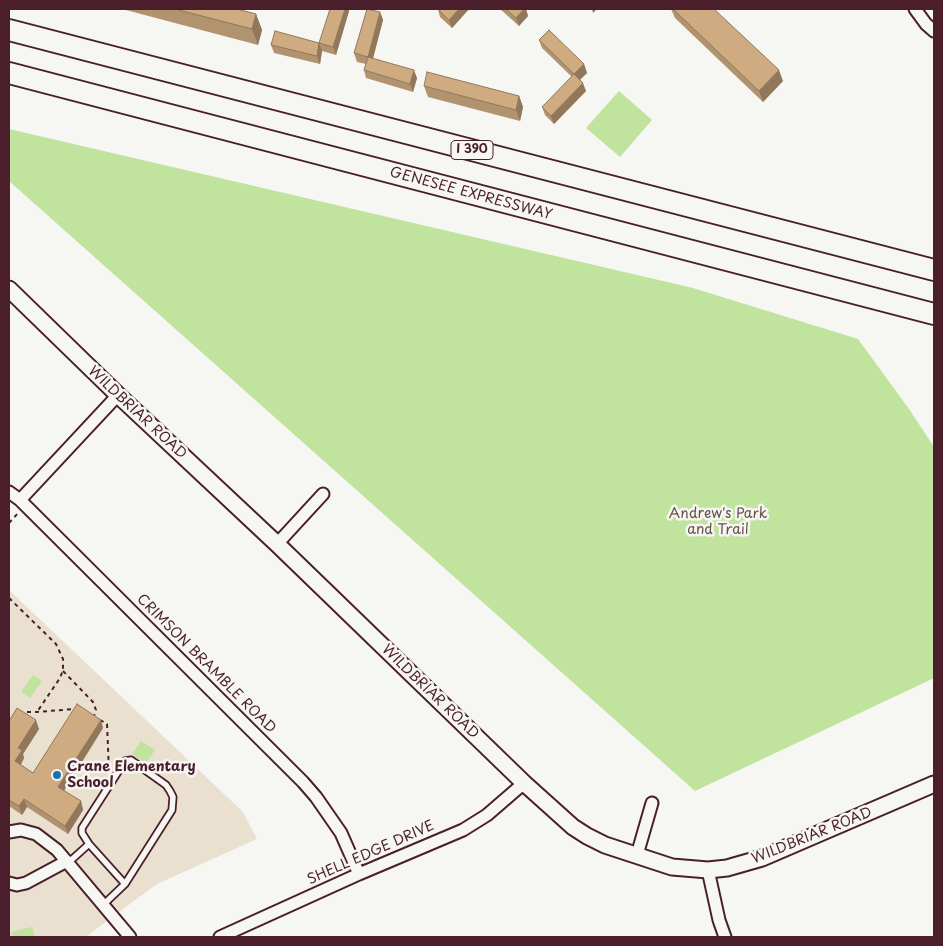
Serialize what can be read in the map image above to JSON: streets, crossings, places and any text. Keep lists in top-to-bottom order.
{
  "streets": {
    "highway": ["I 390", "GENESEE EXPRESSWAY"],
    "street": ["WILDBRIAR ROAD", "CRIMSON BRAMBLE ROAD", "SHELL EDGE DRIVE"]
  },
  "crossings": [
    ["WILDBRIAR ROAD", "SHELL EDGE DRIVE"],
    ["CRIMSON BRAMBLE ROAD", "SHELL EDGE DRIVE"]
  ],
  "parks": ["Andrew's Park and Trail"],
  "places": ["Crane Elementary School"]
}
